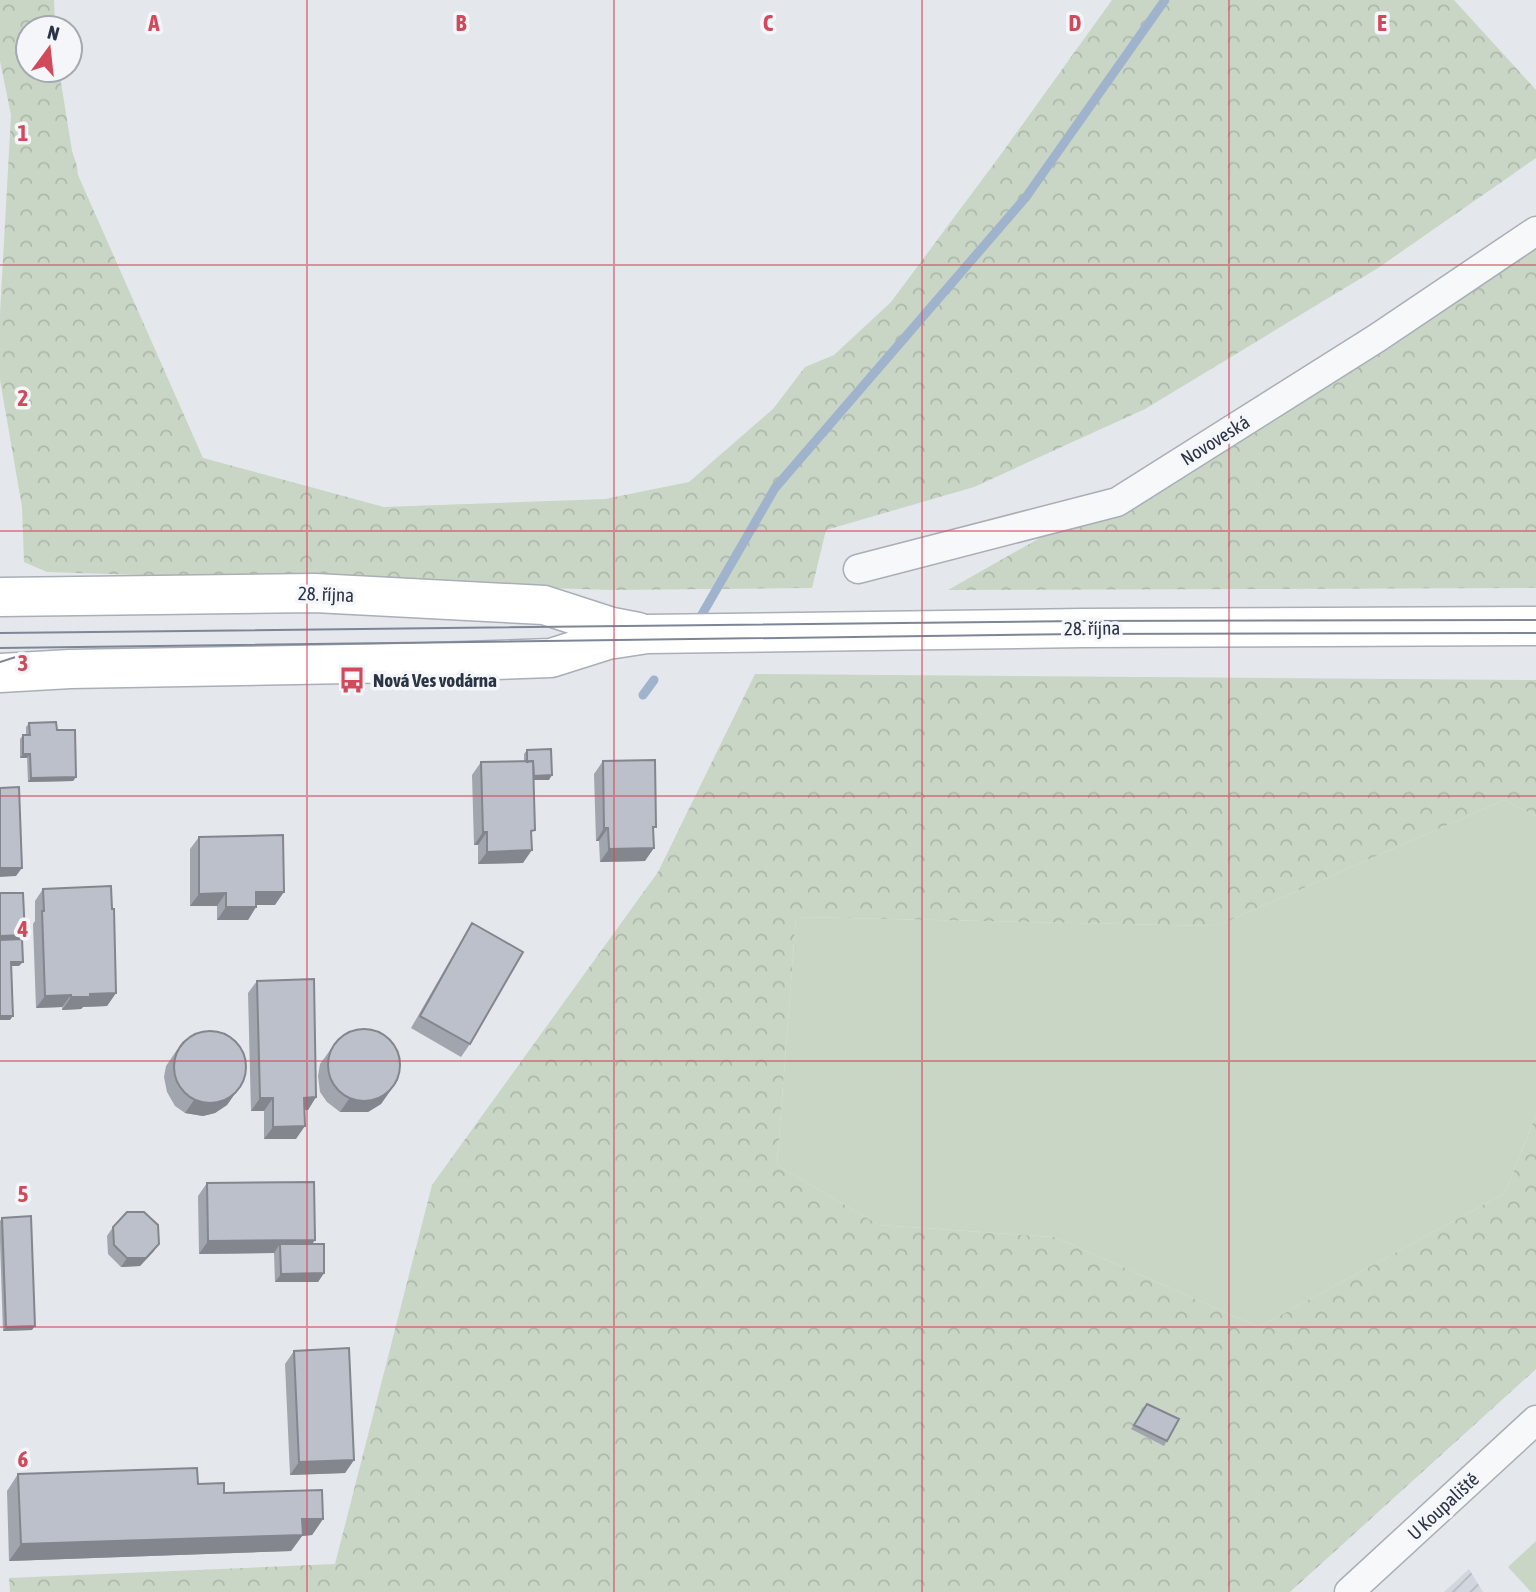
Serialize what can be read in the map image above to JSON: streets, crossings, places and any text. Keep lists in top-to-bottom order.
{
  "streets": {
    "main road": ["28. října"],
    "street": ["Novoveská", "U Koupaliště"]
  },
  "places": {
    "bus stop": ["Nová Ves vodárna"]
  },
  "north": "top",
  "grid": {
    "columns": [
      "A",
      "B",
      "C",
      "D",
      "E"
    ],
    "rows": [
      "1",
      "2",
      "3",
      "4",
      "5",
      "6"
    ]
  }
}
